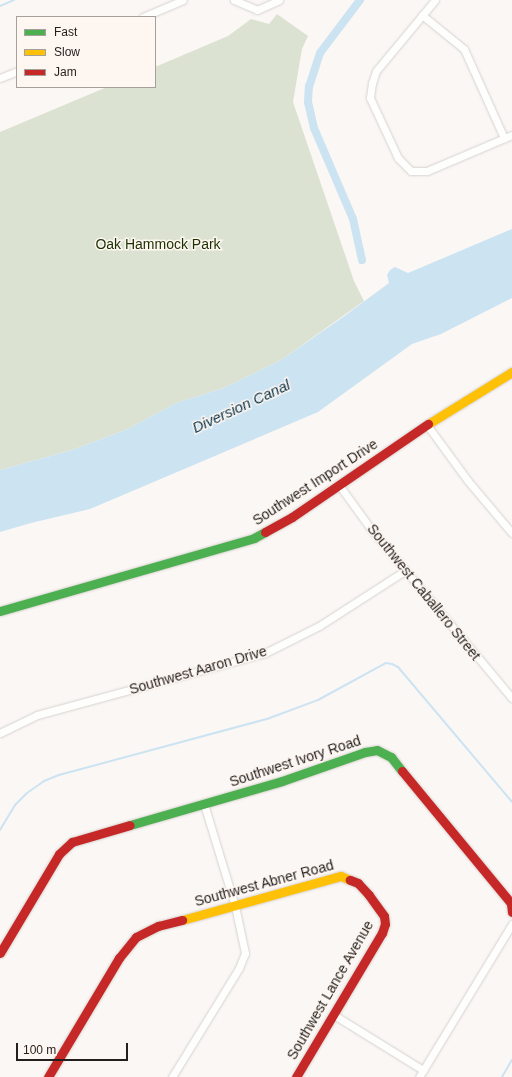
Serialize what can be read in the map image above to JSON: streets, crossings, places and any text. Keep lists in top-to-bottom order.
{
  "streets": {
    "street": [
      "Southwest Import Drive",
      "Southwest Caballero Street",
      "Southwest Aaron Drive",
      "Southwest Ivory Road",
      "Southwest Abner Road",
      "Southwest Lance Avenue"
    ]
  },
  "crossings": [
    ["Southwest Import Drive", "Southwest Caballero Street"],
    ["Southwest Caballero Street", "Southwest Aaron Drive"],
    ["Southwest Abner Road", "Southwest Lance Avenue"]
  ],
  "water": ["Diversion Canal"],
  "parks": ["Oak Hammock Park"],
  "legend": ["Fast", "Slow", "Jam"],
  "scale_bar": "100 m"
}
